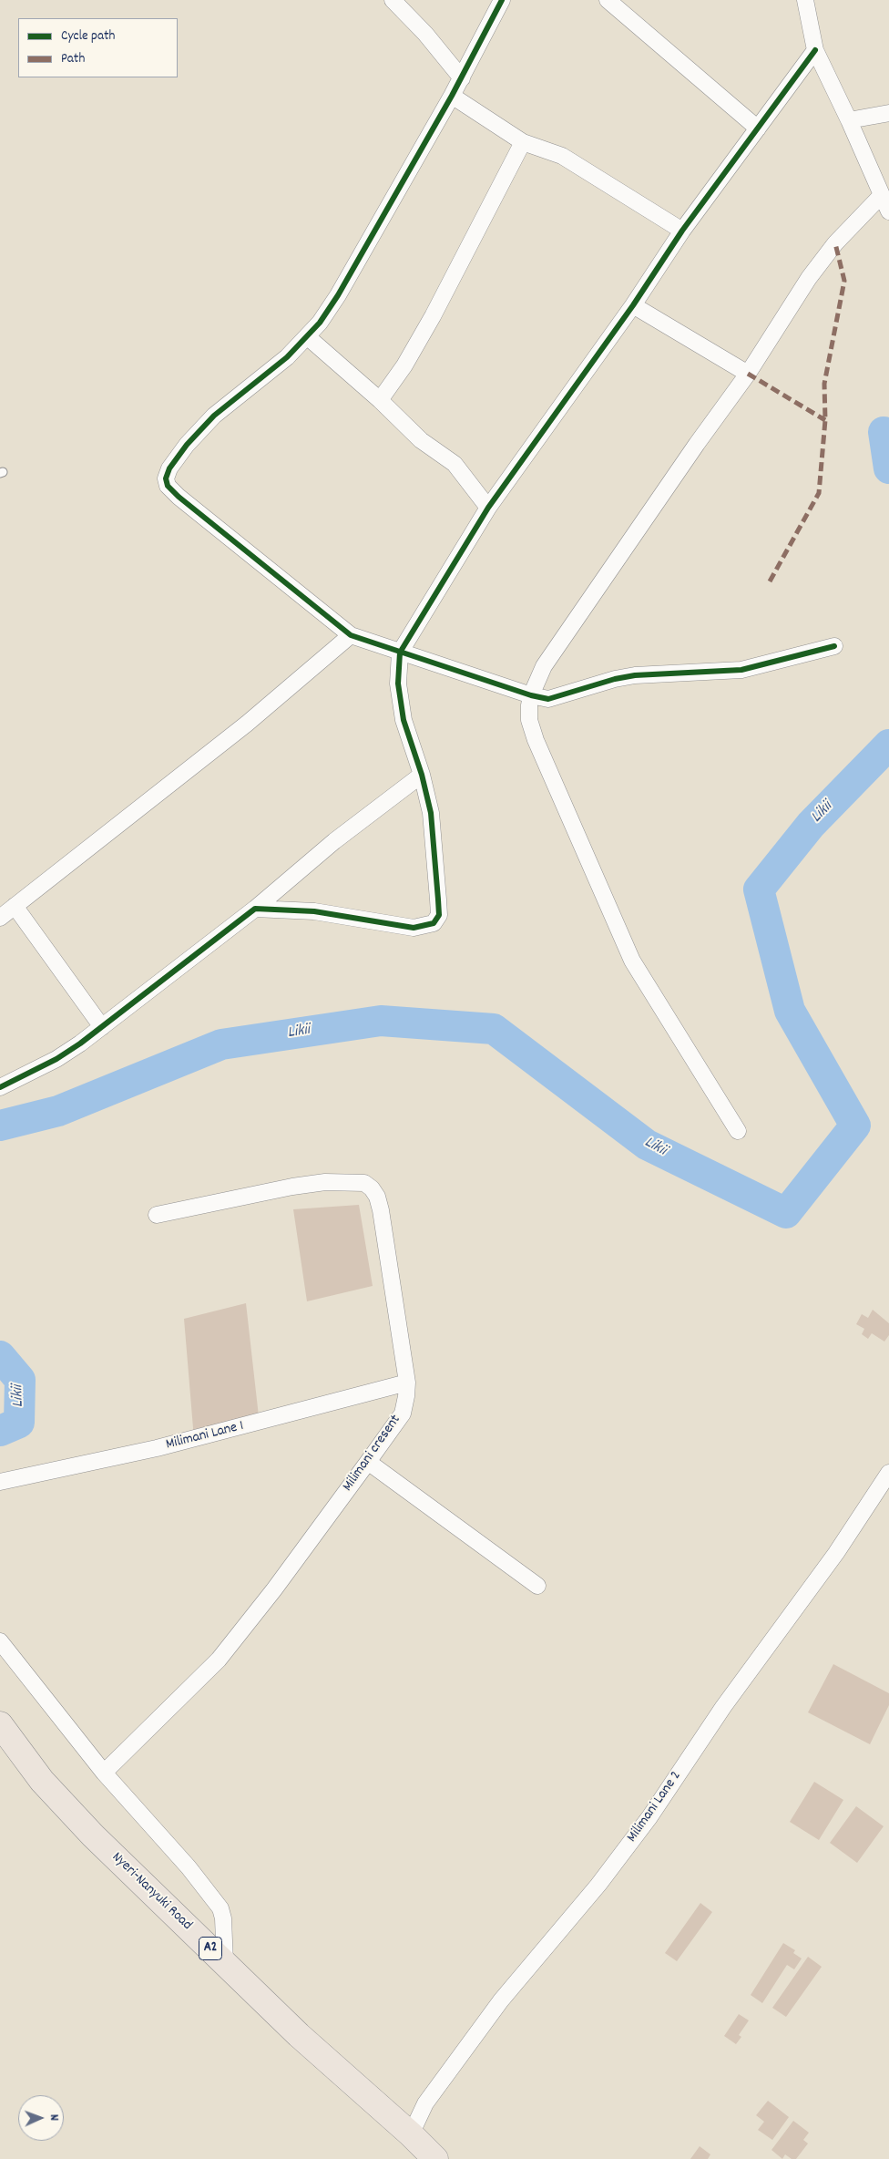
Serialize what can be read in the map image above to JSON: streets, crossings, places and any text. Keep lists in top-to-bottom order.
{
  "streets": {
    "highway": ["Nyeri-Nanyuki Road", "A2"],
    "street": ["Milimani Lane 1", "Milimani cresent", "Milimani Lane 2"]
  },
  "crossings": [
    ["Milimani Lane 1", "Milimani cresent"],
    ["Milimani Lane 2", "Nyeri-Nanyuki Road"]
  ],
  "water": ["Likii"],
  "legend": ["Cycle path", "Path"],
  "north": "right"
}
